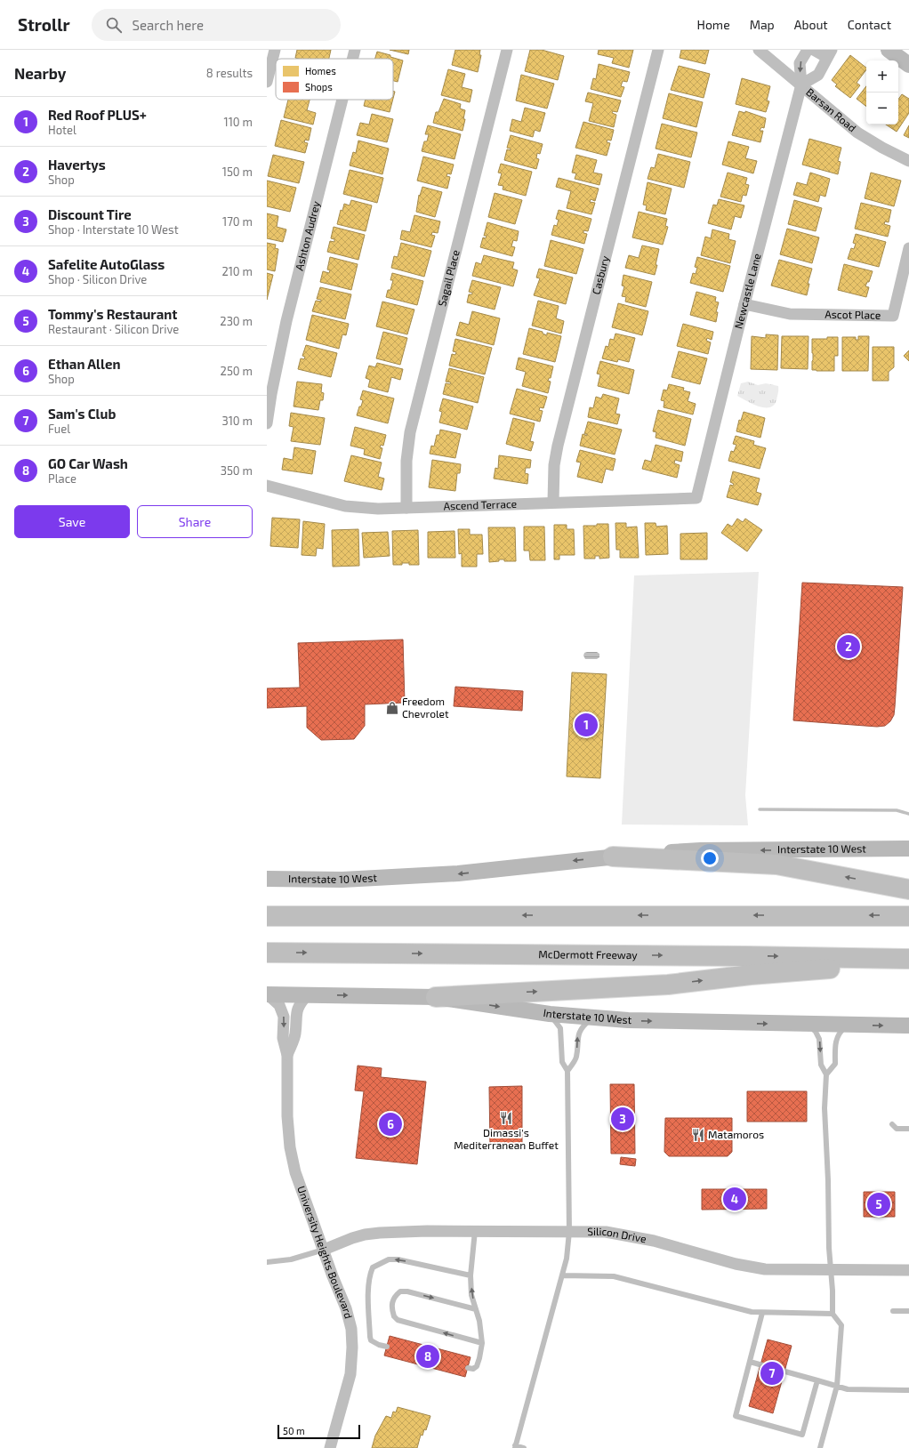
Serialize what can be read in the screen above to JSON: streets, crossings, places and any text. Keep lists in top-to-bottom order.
{
  "streets": {
    "highway": ["McDermott Freeway"],
    "main road": ["Interstate 10 West"],
    "street": [
      "Barsan Road",
      "Ashton Audrey",
      "Casbury",
      "Sagail Place",
      "Newcastle Lane",
      "Ascot Place",
      "Ascend Terrace",
      "Silicon Drive",
      "University Heights Boulevard"
    ]
  },
  "crossings": [
    ["Barsan Road", "Newcastle Lane"],
    ["Casbury", "Ascend Terrace"],
    ["Sagail Place", "Ascend Terrace"],
    ["Newcastle Lane", "Ascot Place"],
    ["Newcastle Lane", "Ascend Terrace"],
    ["Interstate 10 West", "University Heights Boulevard"],
    ["Silicon Drive", "University Heights Boulevard"]
  ],
  "places": {
    "shop": ["Freedom Chevrolet"],
    "restaurant": ["Dimassi's Mediterranean Buffet", "Matamoros"]
  },
  "legend": ["Homes", "Shops"],
  "scale_bar": "50 m",
  "page": {
    "header": "Strollr",
    "search": "Search here",
    "nav": [
      "Home",
      "Map",
      "About",
      "Contact"
    ],
    "heading": ["Nearby", "8 results"],
    "map_buttons": ["+", "−"],
    "list": [
      {
        "mark": "1",
        "name": "Red Roof PLUS+",
        "note": "Hotel",
        "value": "110 m"
      },
      {
        "mark": "2",
        "name": "Havertys",
        "note": "Shop",
        "value": "150 m"
      },
      {
        "mark": "3",
        "name": "Discount Tire",
        "note": "Shop · Interstate 10 West",
        "value": "170 m"
      },
      {
        "mark": "4",
        "name": "Safelite AutoGlass",
        "note": "Shop · Silicon Drive",
        "value": "210 m"
      },
      {
        "mark": "5",
        "name": "Tommy's Restaurant",
        "note": "Restaurant · Silicon Drive",
        "value": "230 m"
      },
      {
        "mark": "6",
        "name": "Ethan Allen",
        "note": "Shop",
        "value": "250 m"
      },
      {
        "mark": "7",
        "name": "Sam's Club",
        "note": "Fuel",
        "value": "310 m"
      },
      {
        "mark": "8",
        "name": "GO Car Wash",
        "note": "Place",
        "value": "350 m"
      }
    ],
    "buttons": ["Save", "Share"],
    "pins": [
      "2",
      "1",
      "3",
      "6",
      "4",
      "5",
      "8",
      "7"
    ],
    "scale": "50 m"
  }
}
